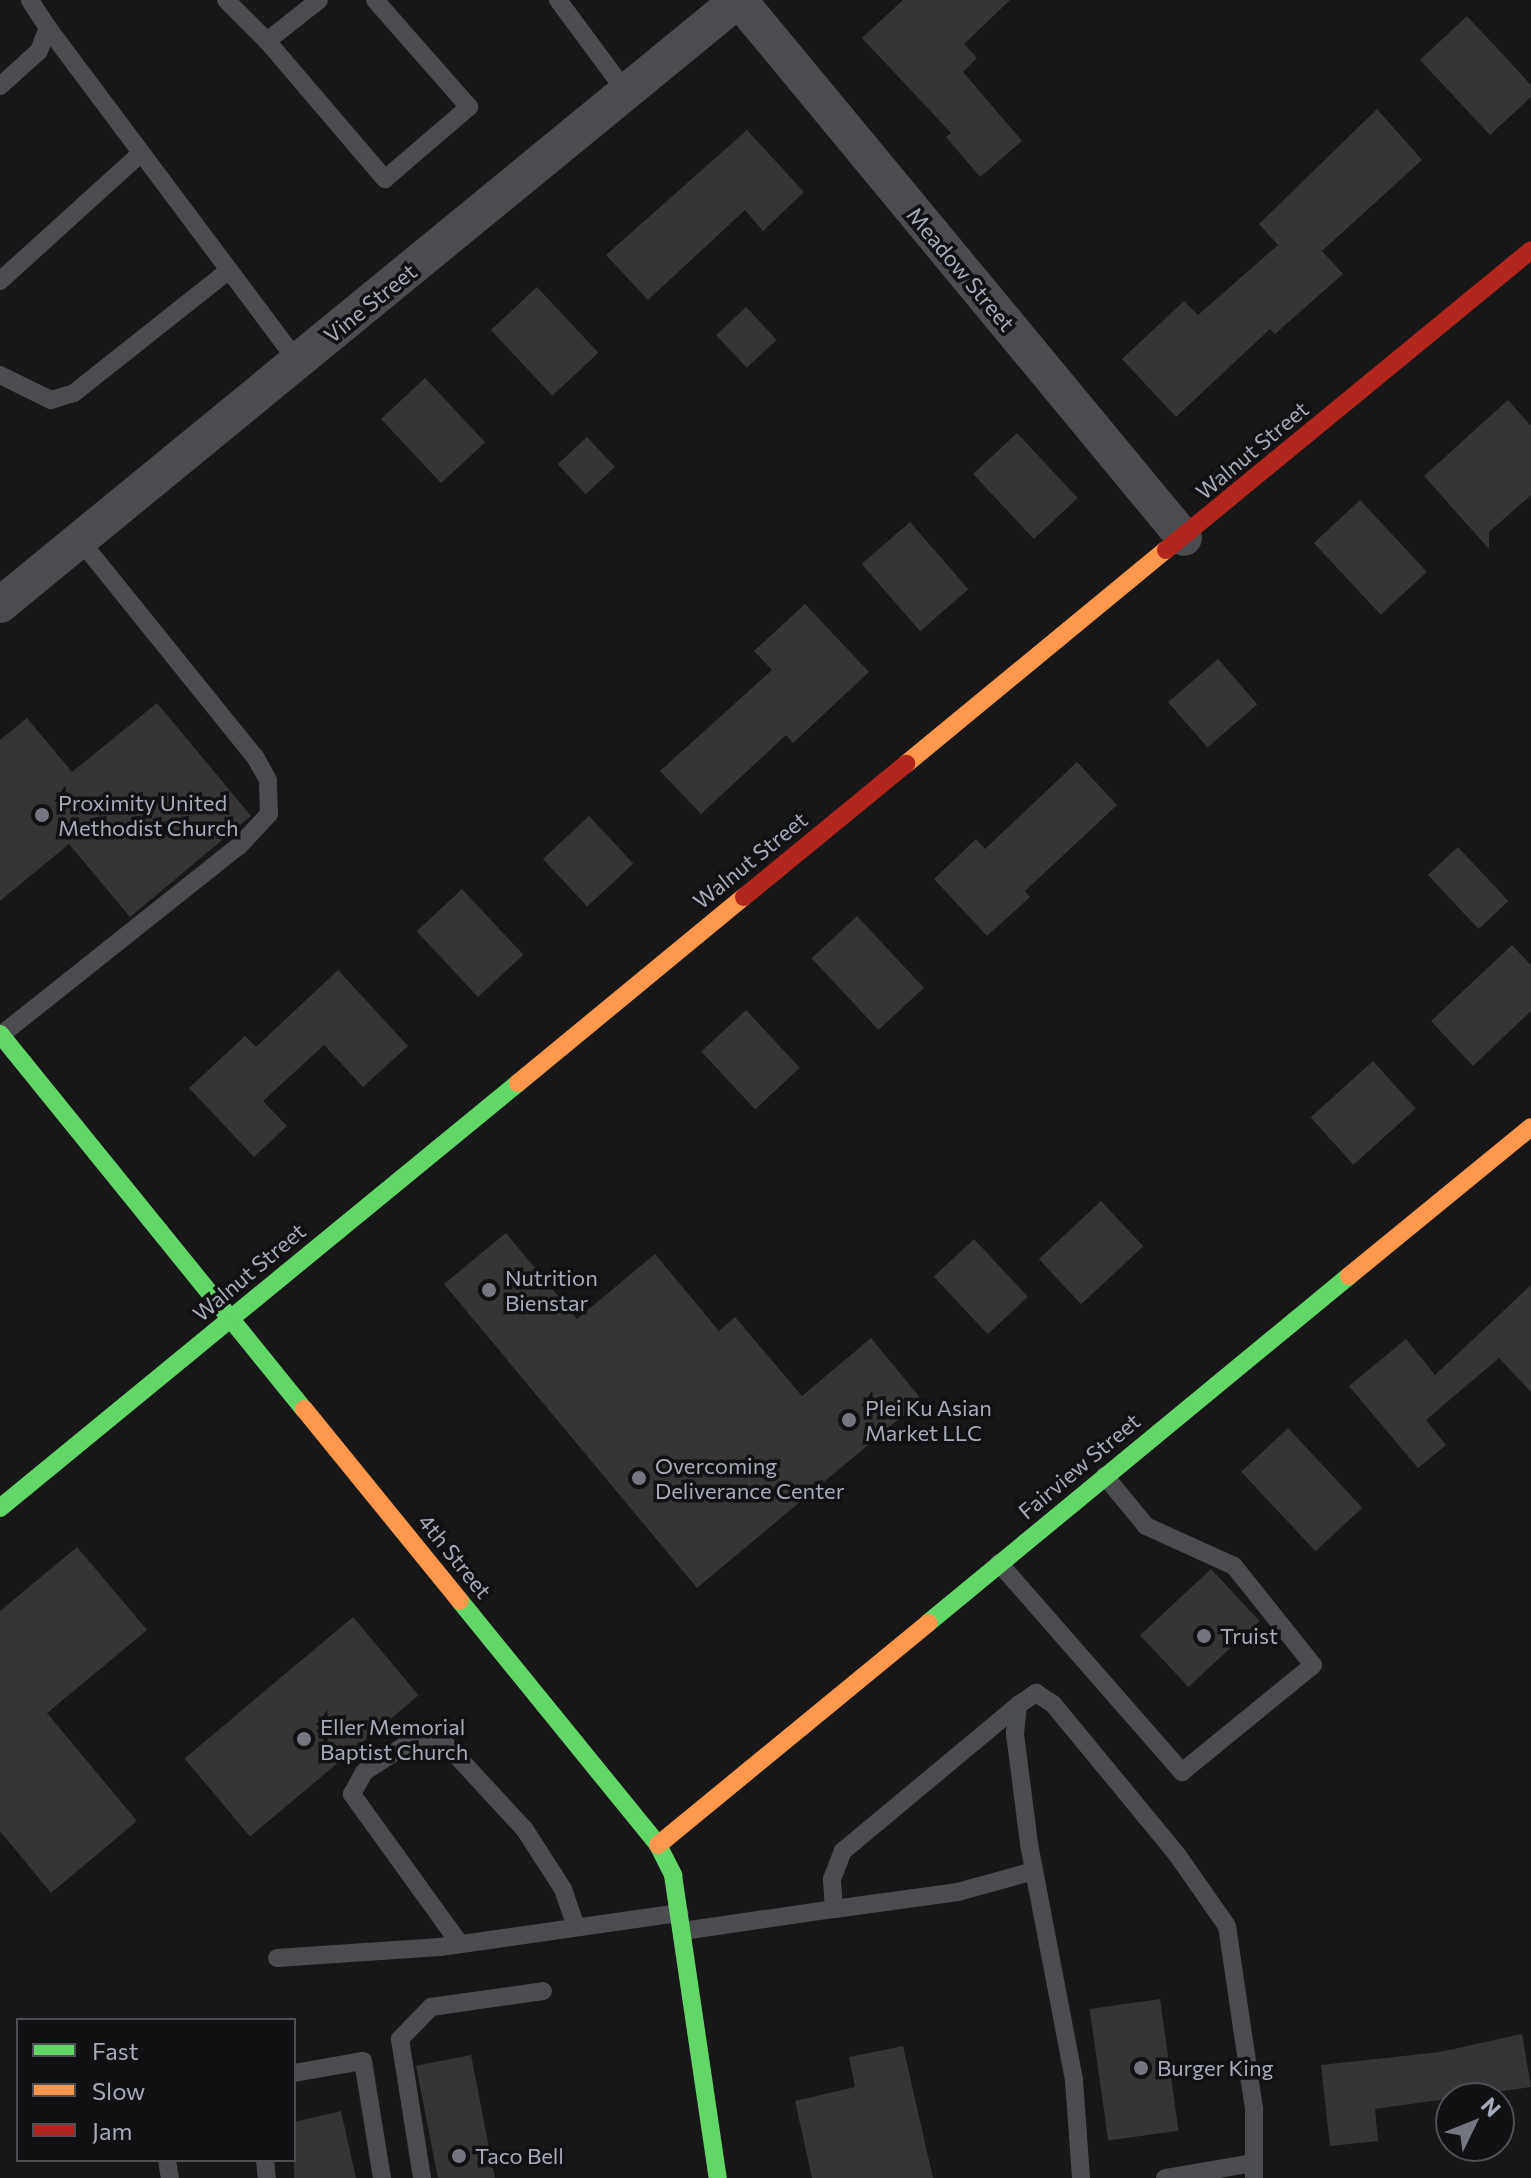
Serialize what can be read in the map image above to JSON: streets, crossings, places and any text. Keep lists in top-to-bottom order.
{
  "streets": {
    "street": [
      "Meadow Street",
      "Vine Street",
      "Walnut Street",
      "Fairview Street",
      "4th Street"
    ]
  },
  "crossings": [
    ["Meadow Street", "Vine Street"],
    ["Meadow Street", "Walnut Street"],
    ["Walnut Street", "4th Street"],
    ["Fairview Street", "4th Street"]
  ],
  "places": [
    "Proximity United Methodist Church",
    "Nutrition Bienstar",
    "Plei Ku Asian Market LLC",
    "Overcoming Deliverance Center",
    "Truist",
    "Eller Memorial Baptist Church",
    "Burger King",
    "Taco Bell"
  ],
  "legend": ["Fast", "Slow", "Jam"],
  "north": "top right"
}
